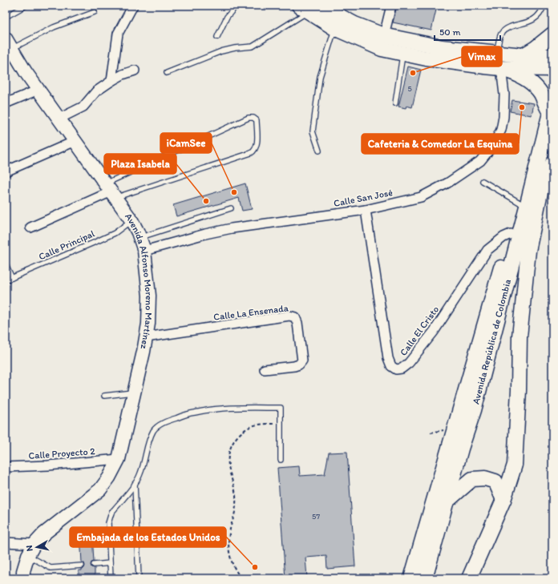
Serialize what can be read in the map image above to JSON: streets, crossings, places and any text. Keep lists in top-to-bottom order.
{
  "streets": {
    "main road": ["Avenida Alfonso Moreno Martínez", "Avenida República de Colombia"],
    "street": [
      "Calle San José",
      "Calle La Ensenada",
      "Calle El Cristo",
      "Calle Proyecto 2"
    ],
    "lane": ["Calle Principal"]
  },
  "crossings": [
    ["Calle San José", "Avenida Alfonso Moreno Martínez"],
    ["Calle San José", "Calle El Cristo"],
    ["Calle Principal", "Avenida Alfonso Moreno Martínez"],
    ["Avenida Alfonso Moreno Martínez", "Calle La Ensenada"],
    ["Avenida Alfonso Moreno Martínez", "Calle Proyecto 2"],
    ["Calle El Cristo", "Avenida República de Colombia"]
  ],
  "places": [
    "Vimax",
    "Cafeteria & Comedor La Esquina",
    "iCamSee",
    "Plaza Isabela",
    "Embajada de los Estados Unidos"
  ],
  "house_numbers": ["5", "57"],
  "scale_bar": "50 m",
  "north": "left"
}
